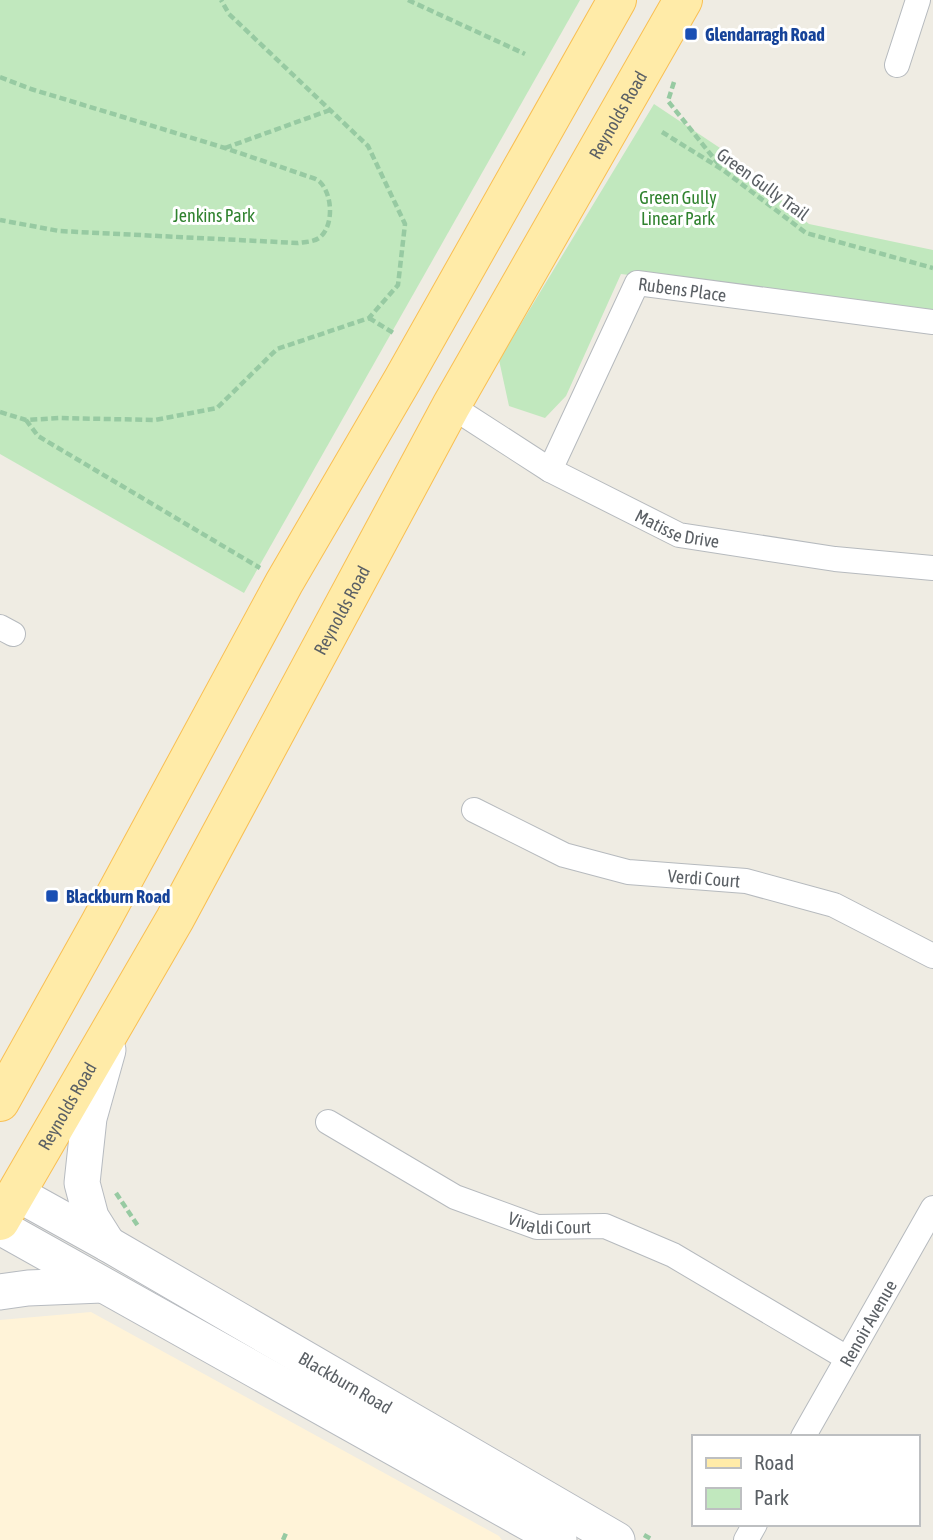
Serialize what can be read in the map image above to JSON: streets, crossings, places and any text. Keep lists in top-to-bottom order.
{
  "streets": {
    "main road": ["Reynolds Road", "Blackburn Road"],
    "street": [
      "Rubens Place",
      "Matisse Drive",
      "Verdi Court",
      "Vivaldi Court",
      "Renoir Avenue"
    ],
    "path": ["Green Gully Trail"]
  },
  "crossings": [
    ["Reynolds Road", "Matisse Drive"],
    ["Reynolds Road", "Blackburn Road"],
    ["Rubens Place", "Matisse Drive"],
    ["Vivaldi Court", "Renoir Avenue"]
  ],
  "parks": ["Green Gully Linear Park", "Jenkins Park"],
  "places": {
    "transit": ["Glendarragh Road", "Blackburn Road"]
  },
  "legend": ["Road", "Park"]
}
